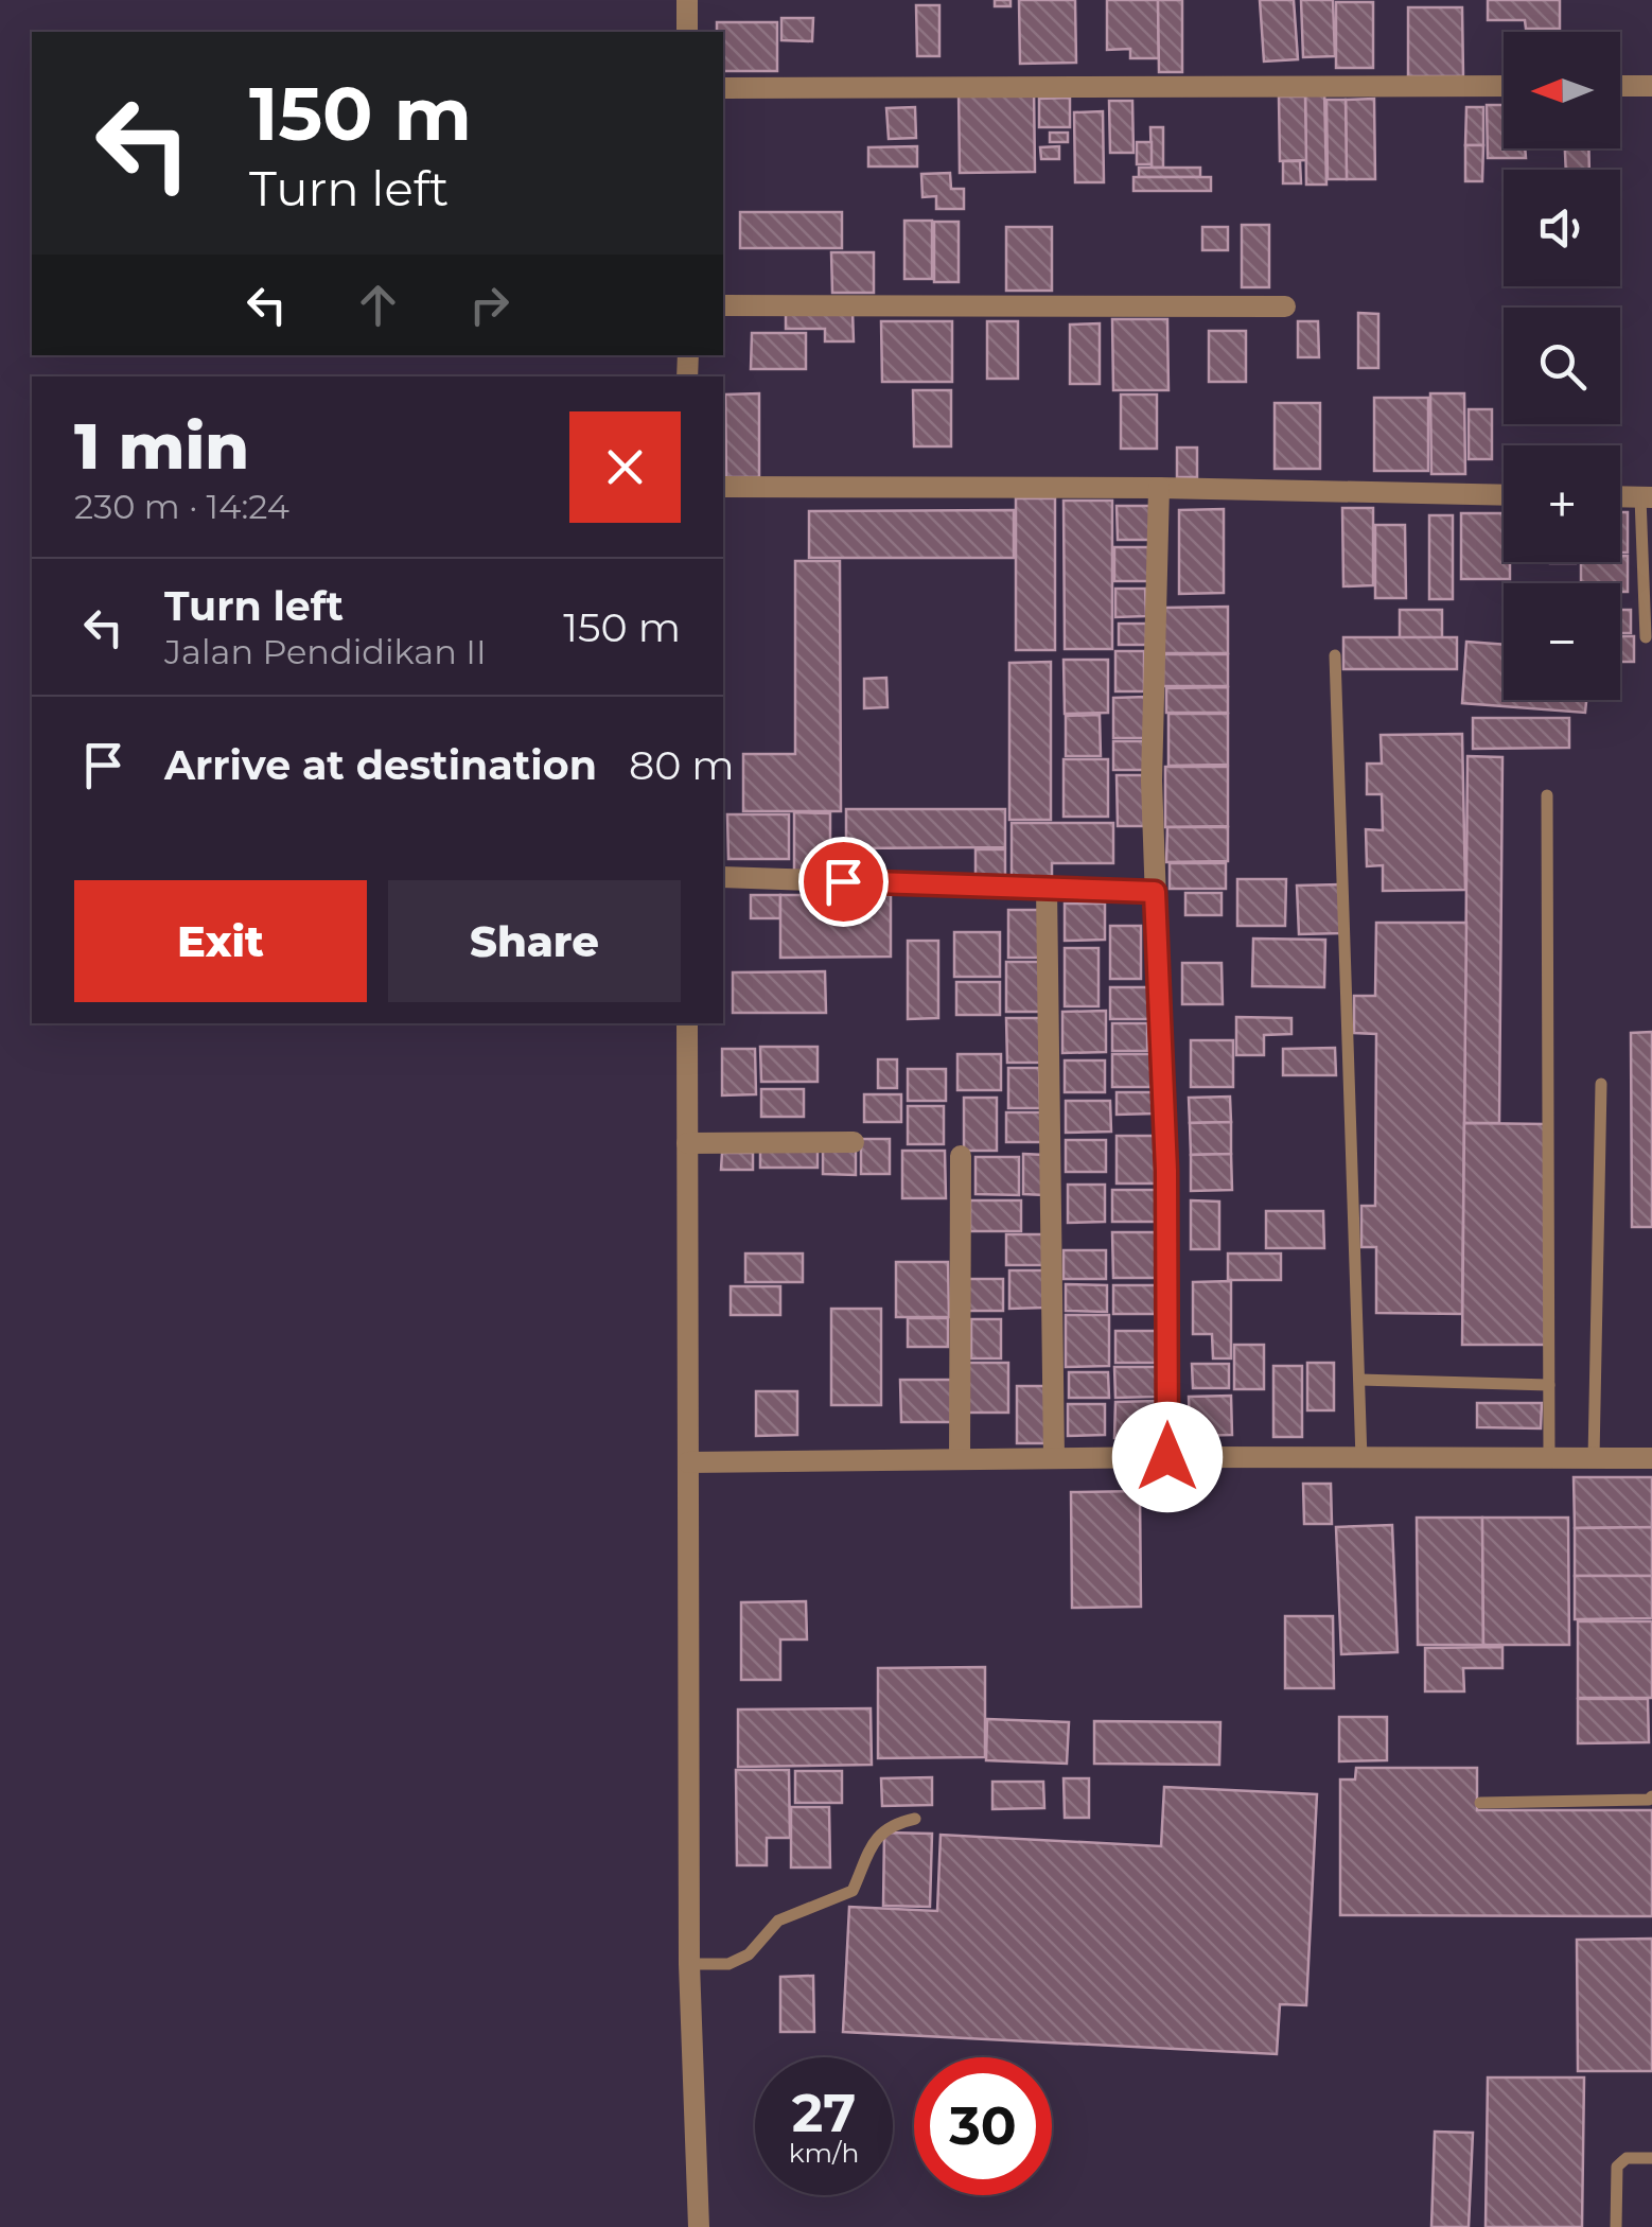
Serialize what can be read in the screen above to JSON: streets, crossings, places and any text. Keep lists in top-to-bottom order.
{
  "north": "left",
  "page": {
    "map_buttons": ["+", "−"],
    "turn": ["150 m", "Turn left"],
    "heading": ["1 min", "230 m · 14:24"],
    "list": [
      {
        "name": "Turn left",
        "note": "Jalan Pendidikan II",
        "value": "150 m"
      },
      {
        "name": "Arrive at destination",
        "value": "80 m"
      }
    ],
    "buttons": ["Exit", "Share"],
    "speed": "27 km/h",
    "limit": "30"
  }
}
